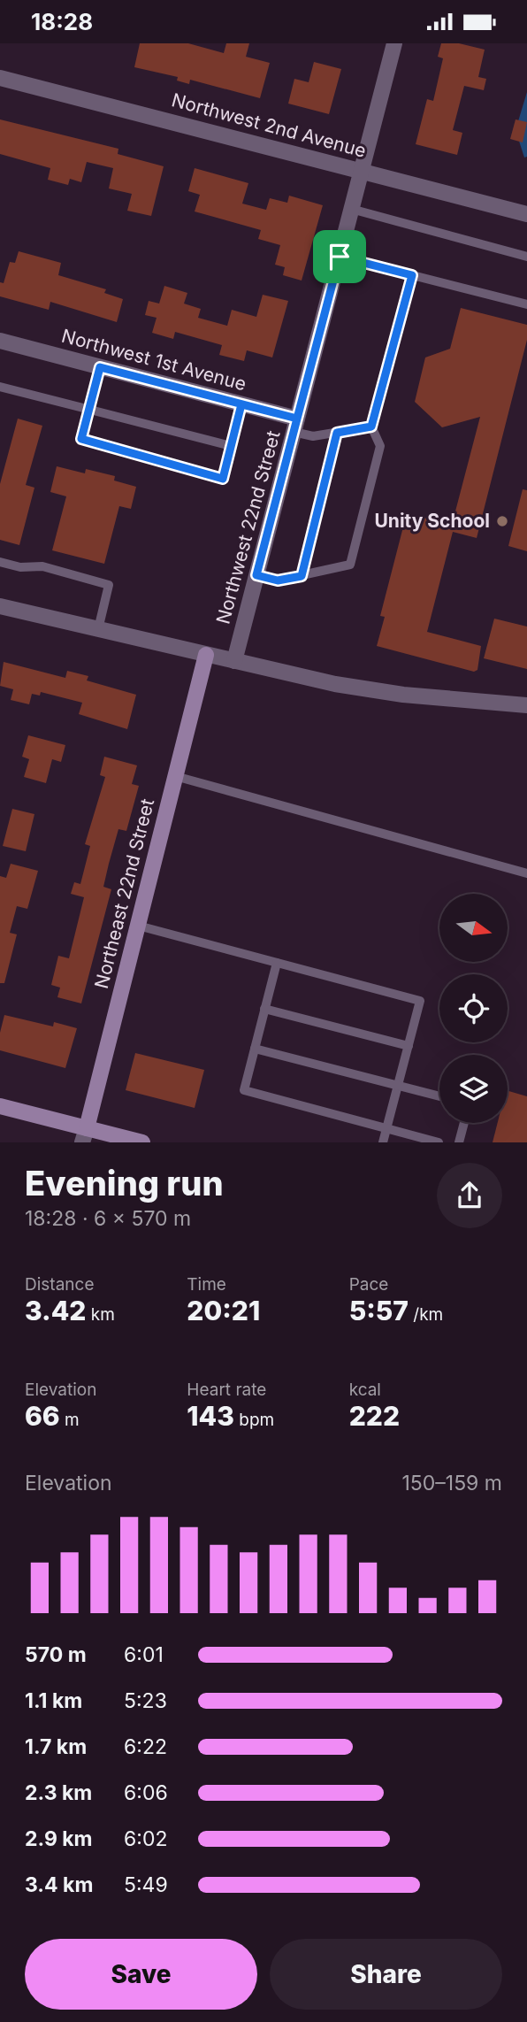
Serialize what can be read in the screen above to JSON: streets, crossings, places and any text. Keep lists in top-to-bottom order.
{
  "streets": {
    "street": [
      "Northwest 2nd Avenue",
      "Northwest 1st Avenue",
      "Northwest 22nd Street",
      "Northeast 22nd Street"
    ]
  },
  "crossings": [
    ["Northwest 2nd Avenue", "Northwest 22nd Street"],
    ["Northwest 1st Avenue", "Northwest 22nd Street"]
  ],
  "places": ["Unity School"],
  "north": "right",
  "page": {
    "status": "18:28",
    "heading": ["Evening run", "18:28 · 6 × 570 m"],
    "stats": [
      ["Distance", "3.42 km"],
      ["Time", "20:21"],
      ["Pace", "5:57 /km"],
      ["Elevation", "66 m"],
      ["Heart rate", "143 bpm"],
      ["kcal", "222"]
    ],
    "chart": ["Elevation", "150–159 m"],
    "list": [
      {
        "name": "570 m",
        "note": "6:01"
      },
      {
        "name": "1.1 km",
        "note": "5:23"
      },
      {
        "name": "1.7 km",
        "note": "6:22"
      },
      {
        "name": "2.3 km",
        "note": "6:06"
      },
      {
        "name": "2.9 km",
        "note": "6:02"
      },
      {
        "name": "3.4 km",
        "note": "5:49"
      }
    ],
    "buttons": ["Save", "Share"]
  }
}
